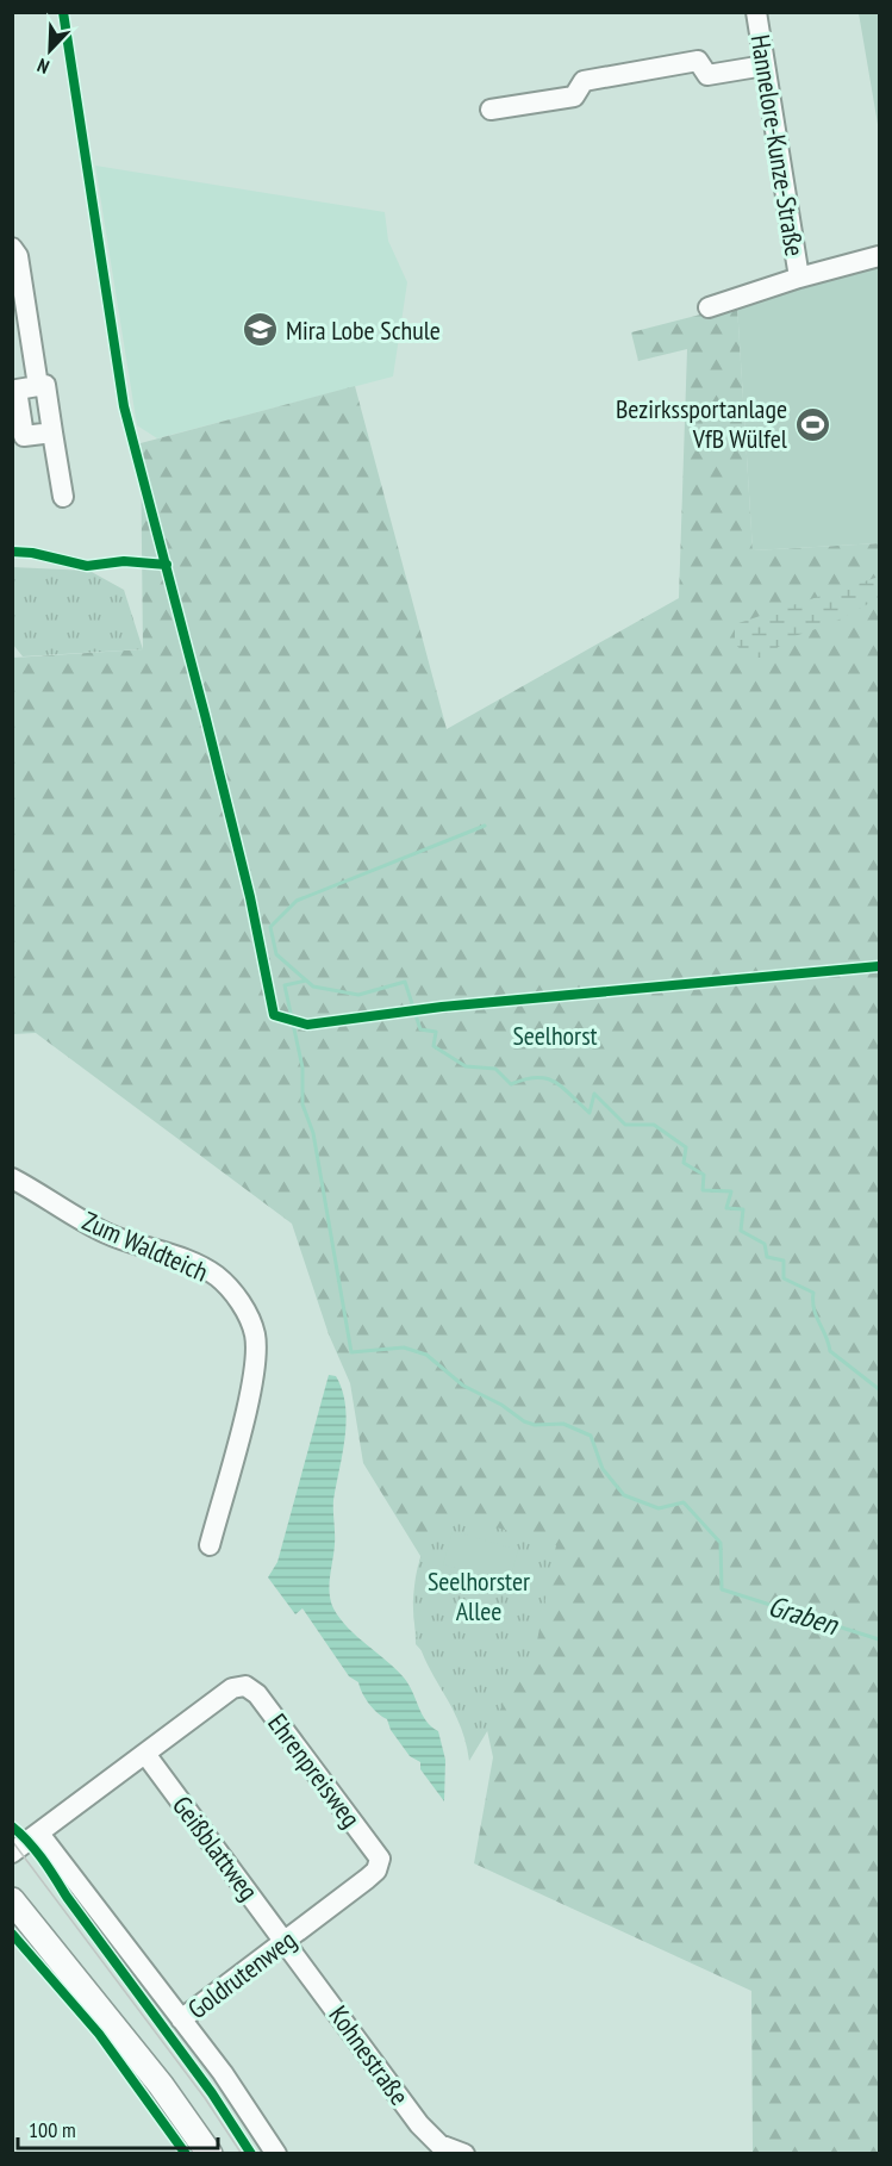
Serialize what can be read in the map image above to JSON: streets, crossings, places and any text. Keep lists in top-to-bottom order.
{
  "streets": {
    "street": [
      "Hannelore-Kunze-Straße",
      "Zum Waldteich",
      "Ehrenpreisweg",
      "Geißblattweg",
      "Goldrutenweg",
      "Kohnestraße"
    ]
  },
  "crossings": [
    ["Ehrenpreisweg", "Geißblattweg"],
    ["Ehrenpreisweg", "Goldrutenweg"],
    ["Geißblattweg", "Goldrutenweg"],
    ["Geißblattweg", "Kohnestraße"],
    ["Goldrutenweg", "Kohnestraße"]
  ],
  "water": ["Graben"],
  "parks": ["Seelhorst", "Seelhorster Allee"],
  "places": {
    "school or university": ["Mira Lobe Schule"],
    "sports": ["Bezirkssportanlage VfB Wülfel"]
  },
  "scale_bar": "100 m",
  "north": "bottom left"
}
